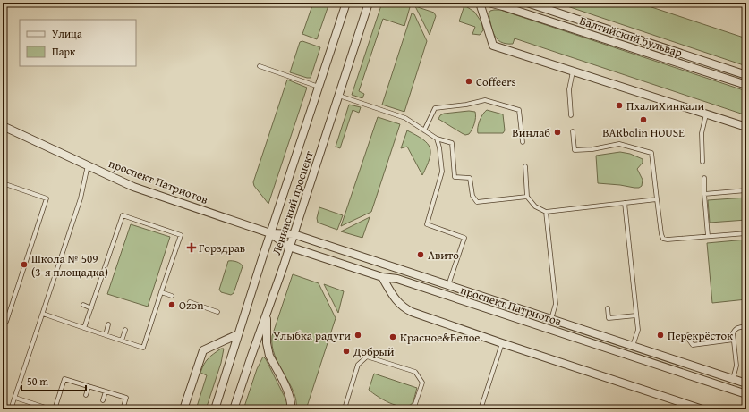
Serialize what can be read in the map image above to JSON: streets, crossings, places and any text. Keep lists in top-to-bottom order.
{
  "streets": {
    "street": ["Балтийский бульвар", "проспект Патриотов", "Ленинский проспект"]
  },
  "crossings": [
    ["проспект Патриотов", "Ленинский проспект"]
  ],
  "places": {
    "other": [
      "Coffeers",
      "ПхалиХинкали",
      "BARbolin HOUSE",
      "Винлаб",
      "Авито",
      "Школа № 509 (3-я площадка)",
      "Ozon",
      "Улыбка радуги",
      "Перекрёсток",
      "Красное&Белое",
      "Добрый"
    ],
    "health": ["Горздрав"]
  },
  "legend": ["Улица", "Парк"],
  "scale_bar": "50 m"
}
